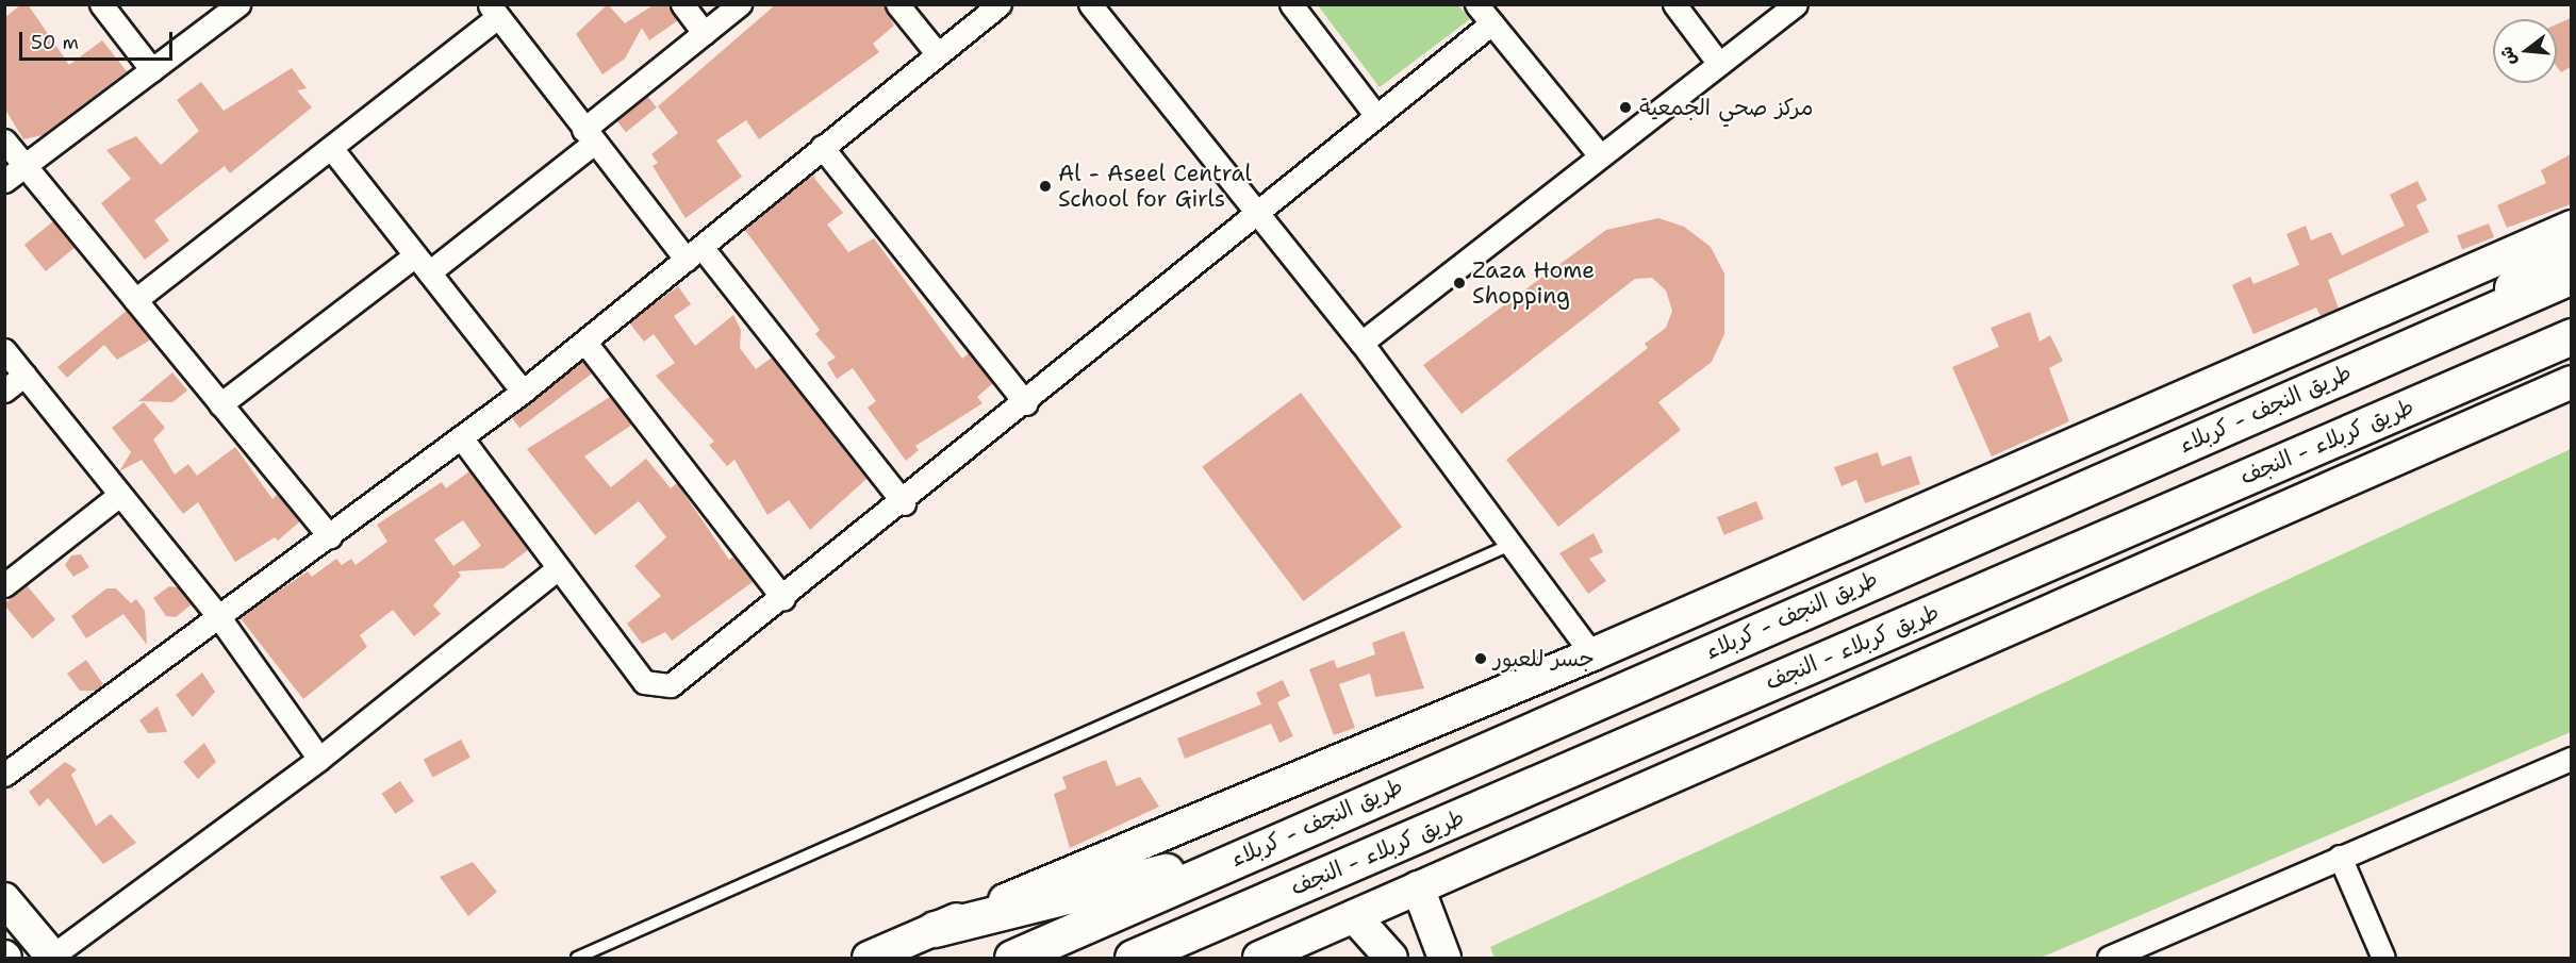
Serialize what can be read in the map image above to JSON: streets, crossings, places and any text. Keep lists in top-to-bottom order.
{
  "streets": {
    "highway": ["طريق النجف - کربلاء", "طريق کربلاء - النجف"]
  },
  "places": [
    "مركز صحي الجمعية",
    "Al - Aseel Central School for Girls",
    "Zaza Home Shopping",
    "جسر للعبور"
  ],
  "scale_bar": "50 m",
  "north": "left"
}
